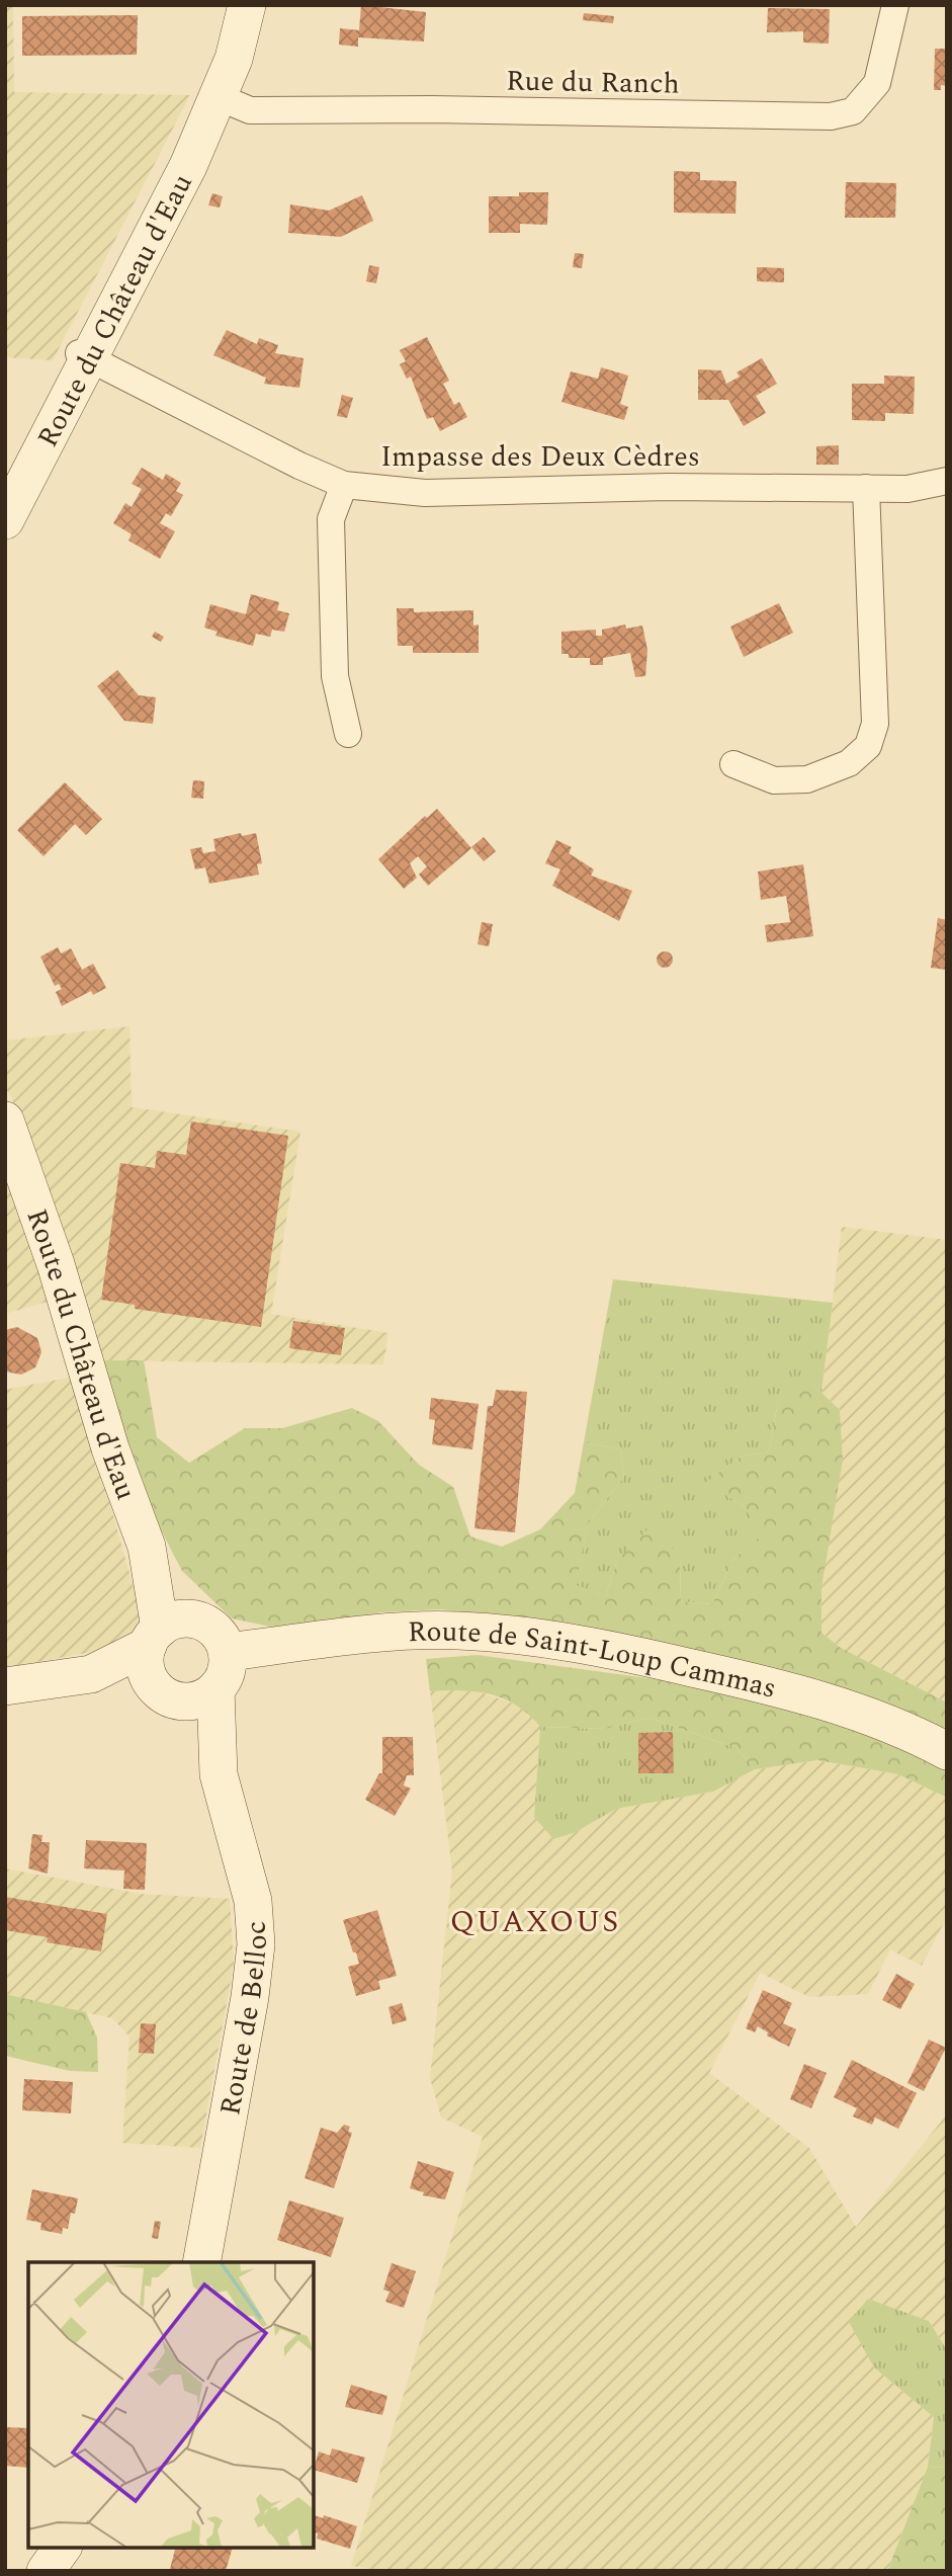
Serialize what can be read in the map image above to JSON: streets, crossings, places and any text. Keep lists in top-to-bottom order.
{
  "streets": {
    "street": [
      "Rue du Ranch",
      "Route du Château d'Eau",
      "Impasse des Deux Cèdres",
      "Route de Saint-Loup Cammas",
      "Route de Belloc"
    ]
  },
  "crossings": [
    ["Rue du Ranch", "Route du Château d'Eau"],
    ["Route du Château d'Eau", "Impasse des Deux Cèdres"],
    ["Route du Château d'Eau", "Route de Saint-Loup Cammas"],
    ["Route du Château d'Eau", "Route de Belloc"],
    ["Route de Saint-Loup Cammas", "Route de Belloc"]
  ],
  "districts": ["QUAXOUS"]
}
